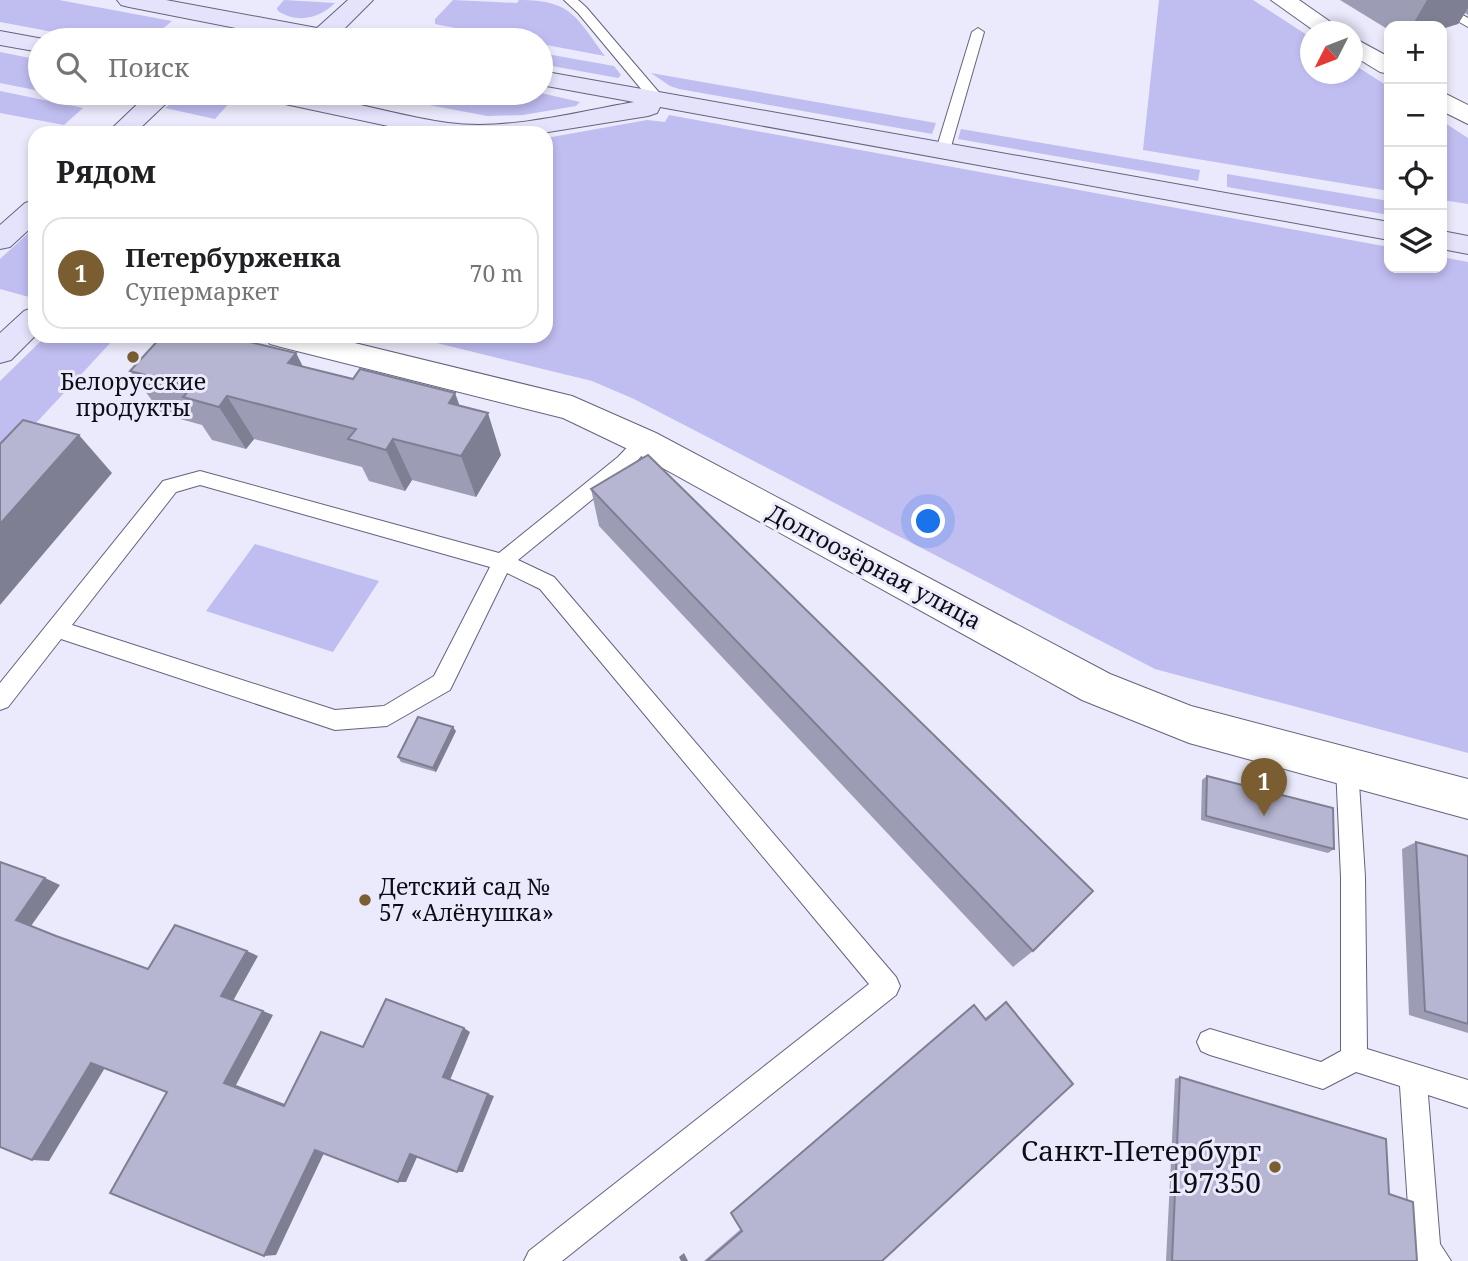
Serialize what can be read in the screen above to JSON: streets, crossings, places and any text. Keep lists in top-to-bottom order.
{
  "streets": {
    "street": ["Долгоозёрная улица"]
  },
  "places": ["Белорусские продукты", "Детский сад № 57 «Алёнушка»", "Санкт-Петербург 197350"],
  "north": "bottom left",
  "page": {
    "map_buttons": ["+", "−"],
    "search": "Поиск",
    "heading": "Рядом",
    "list": [
      {
        "mark": "1",
        "name": "Петербурженка",
        "note": "Супермаркет",
        "value": "70 m"
      }
    ],
    "pins": "1"
  }
}
